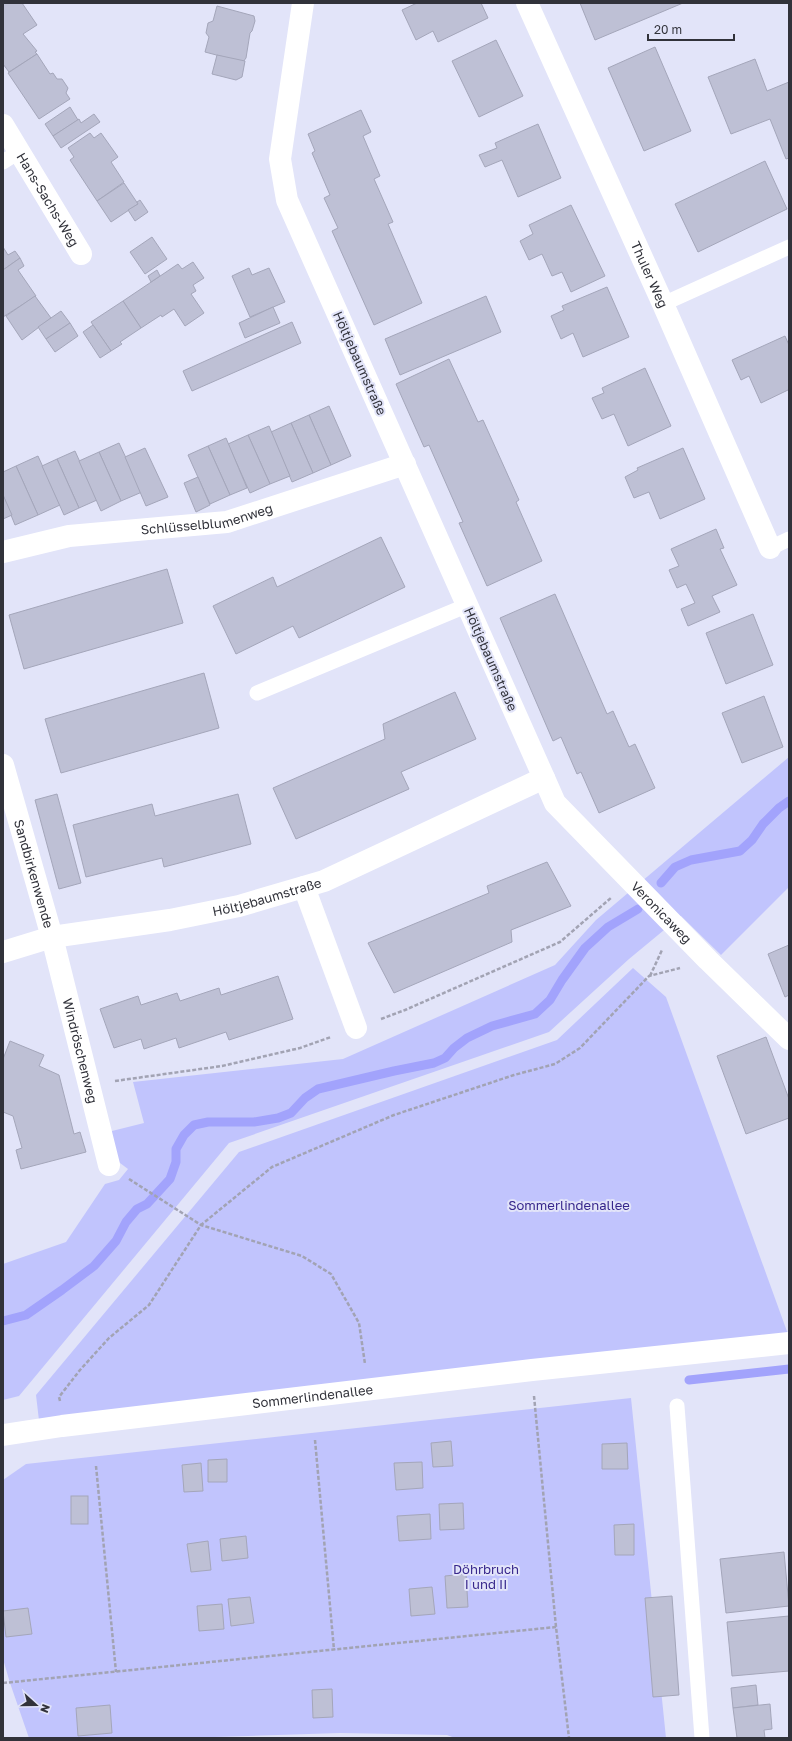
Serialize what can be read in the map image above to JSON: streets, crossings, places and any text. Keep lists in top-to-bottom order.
{
  "streets": {
    "street": [
      "Hans-Sachs-Weg",
      "Thuler Weg",
      "Höltjebaumstraße",
      "Schlüsselblumenweg",
      "Sandbirkenwende",
      "Veronicaweg",
      "Windröschenweg",
      "Sommerlindenallee"
    ]
  },
  "crossings": [
    ["Höltjebaumstraße", "Schlüsselblumenweg"],
    ["Höltjebaumstraße", "Sandbirkenwende"],
    ["Höltjebaumstraße", "Veronicaweg"],
    ["Höltjebaumstraße", "Windröschenweg"],
    ["Sandbirkenwende", "Windröschenweg"]
  ],
  "parks": ["Sommerlindenallee", "Döhrbruch I und II"],
  "scale_bar": "20 m",
  "north": "right"
}
